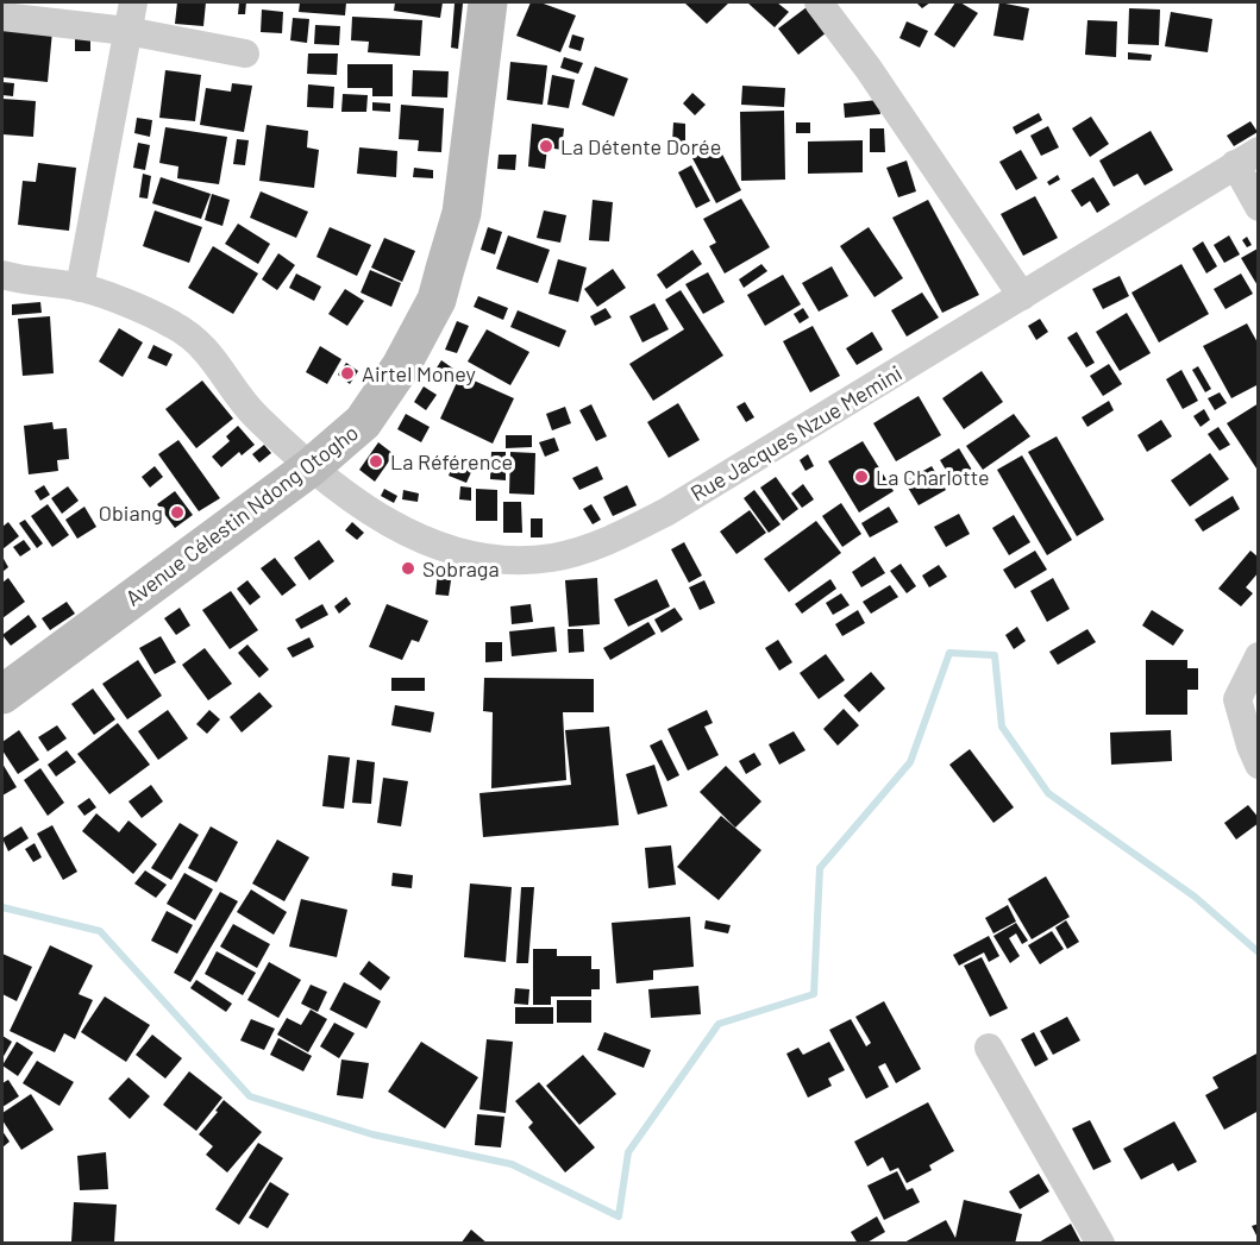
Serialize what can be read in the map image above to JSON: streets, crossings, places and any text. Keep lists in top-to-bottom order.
{
  "streets": {
    "main road": ["Avenue Célestin Ndong Otogho"],
    "street": ["Rue Jacques Nzue Memini"]
  },
  "crossings": [
    ["Rue Jacques Nzue Memini", "Avenue Célestin Ndong Otogho"]
  ],
  "places": [
    "La Détente Dorée",
    "Airtel Money",
    "La Référence",
    "La Charlotte",
    "Obiang",
    "Sobraga"
  ]
}
